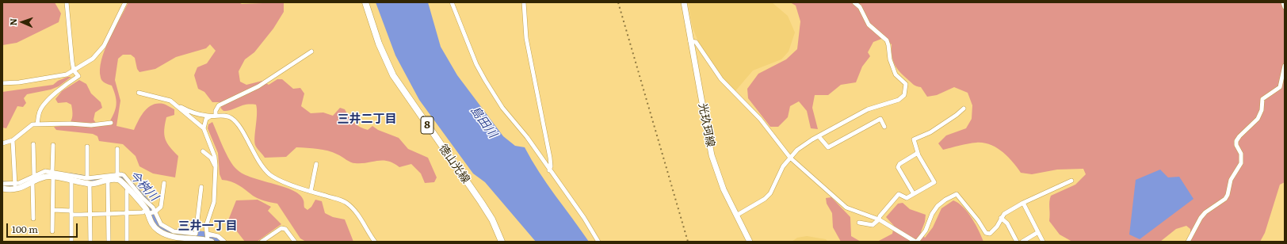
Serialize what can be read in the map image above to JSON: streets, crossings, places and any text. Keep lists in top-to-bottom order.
{
  "streets": {
    "main road": ["8", "光玖珂線", "徳山光線"]
  },
  "districts": ["三井二丁目", "三井一丁目"],
  "water": ["島田川", "今桝川"],
  "scale_bar": "100 m",
  "north": "left"
}
